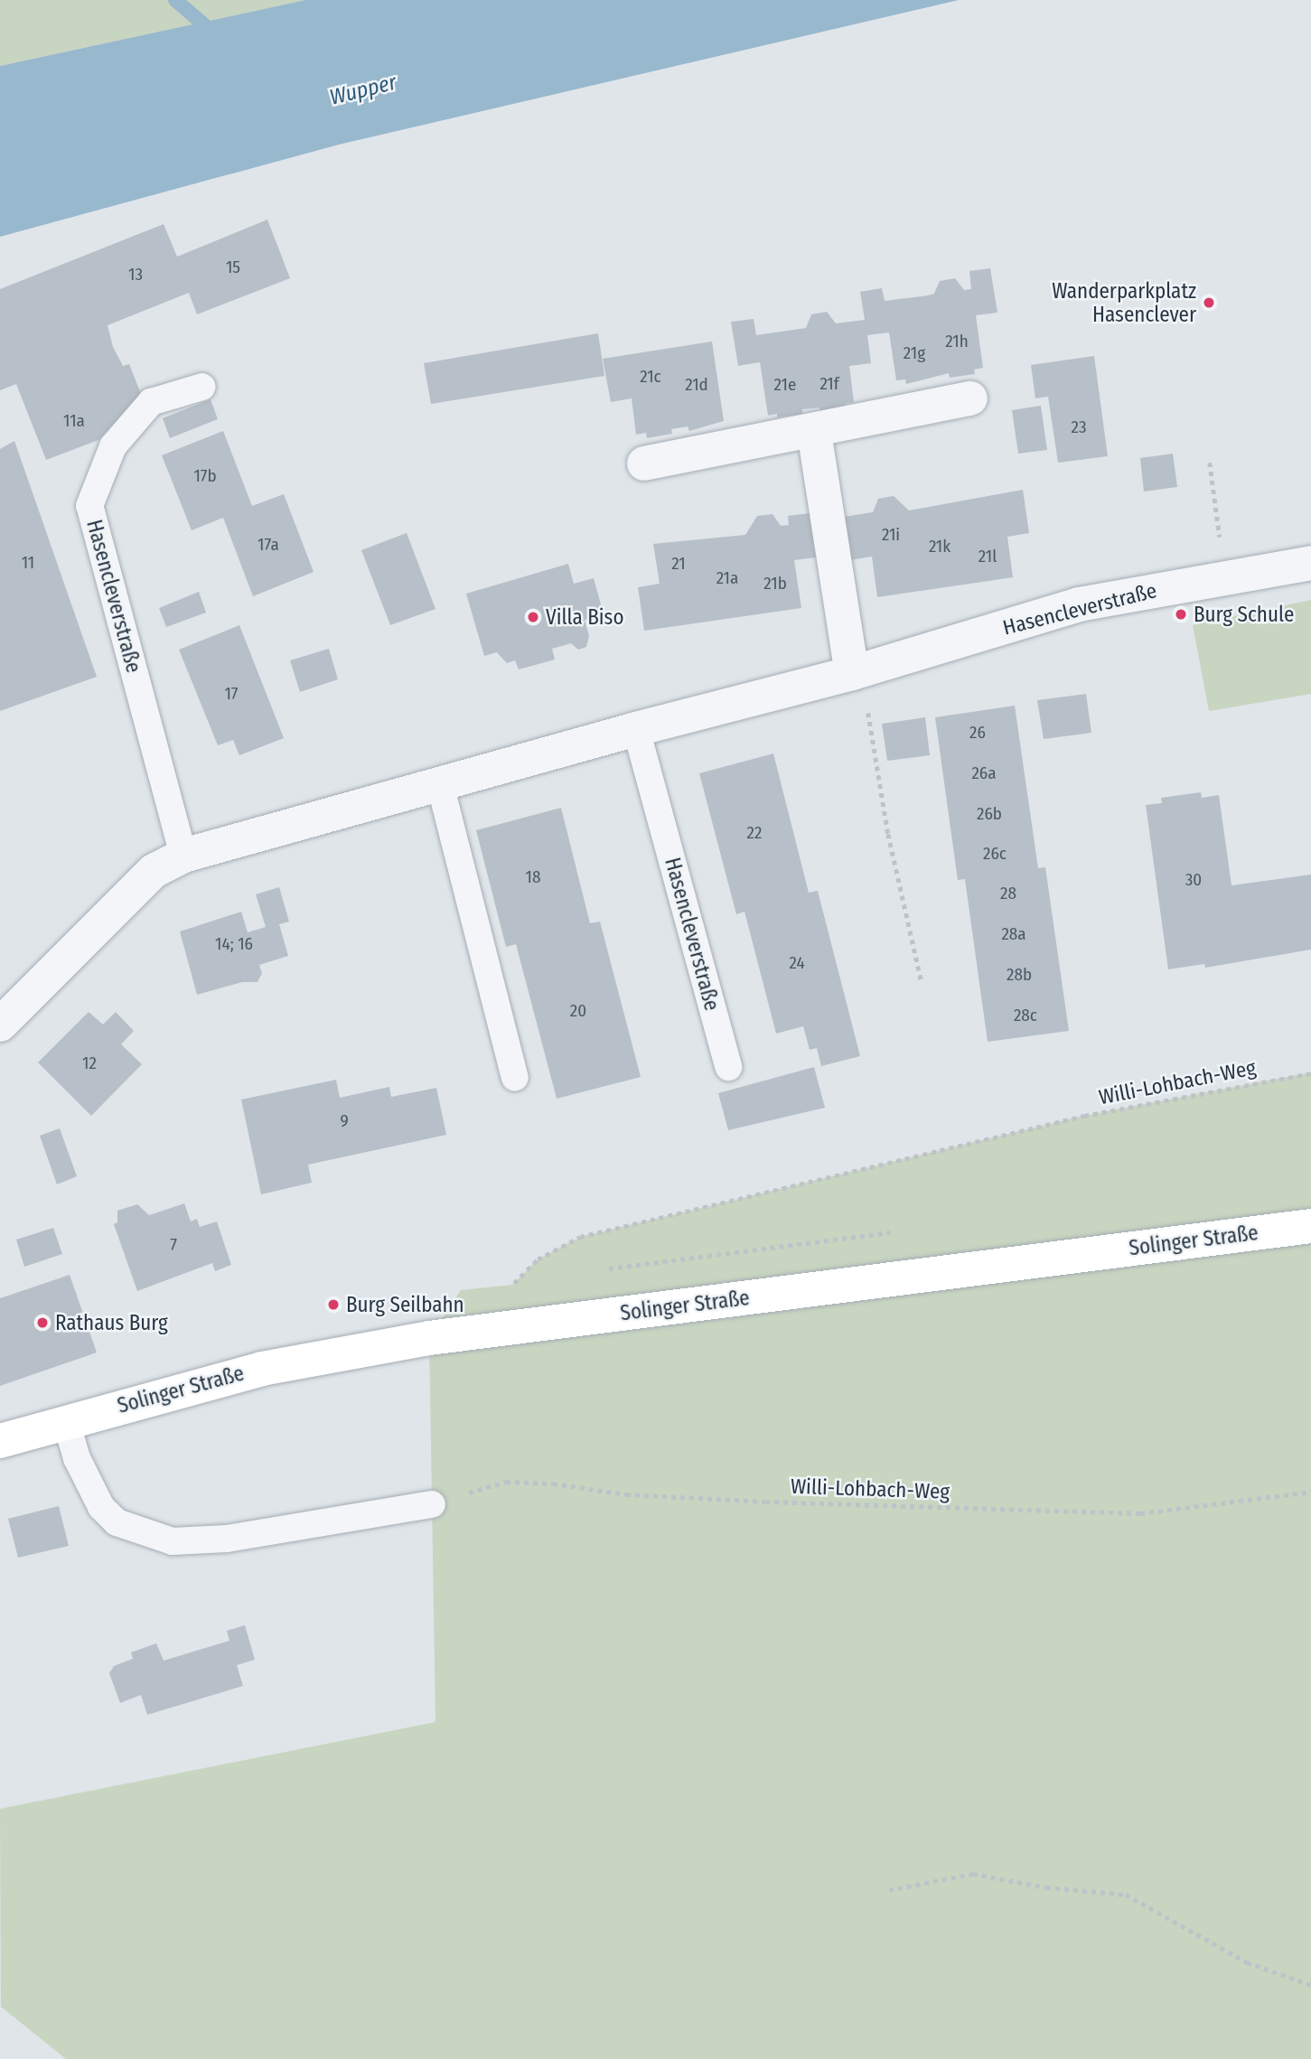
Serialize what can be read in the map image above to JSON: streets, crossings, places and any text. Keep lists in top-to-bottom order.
{
  "streets": {
    "main road": ["Solinger Straße"],
    "street": ["Hasencleverstraße"],
    "path": ["Willi-Lohbach-Weg"]
  },
  "water": ["Wupper"],
  "places": [
    "Wanderparkplatz Hasenclever",
    "Burg Schule",
    "Villa Biso",
    "Burg Seilbahn",
    "Rathaus Burg"
  ],
  "house_numbers": [
    "15",
    "13",
    "21h",
    "21g",
    "21c",
    "21f",
    "21d",
    "21e",
    "11a",
    "23",
    "17b",
    "21i",
    "17a",
    "21k",
    "21l",
    "11",
    "21",
    "21a",
    "21b",
    "17",
    "26",
    "26a",
    "26b",
    "22",
    "26c",
    "18",
    "30",
    "28",
    "28a",
    "14; 16",
    "24",
    "28b",
    "20",
    "28c",
    "12",
    "9",
    "7"
  ]
}
